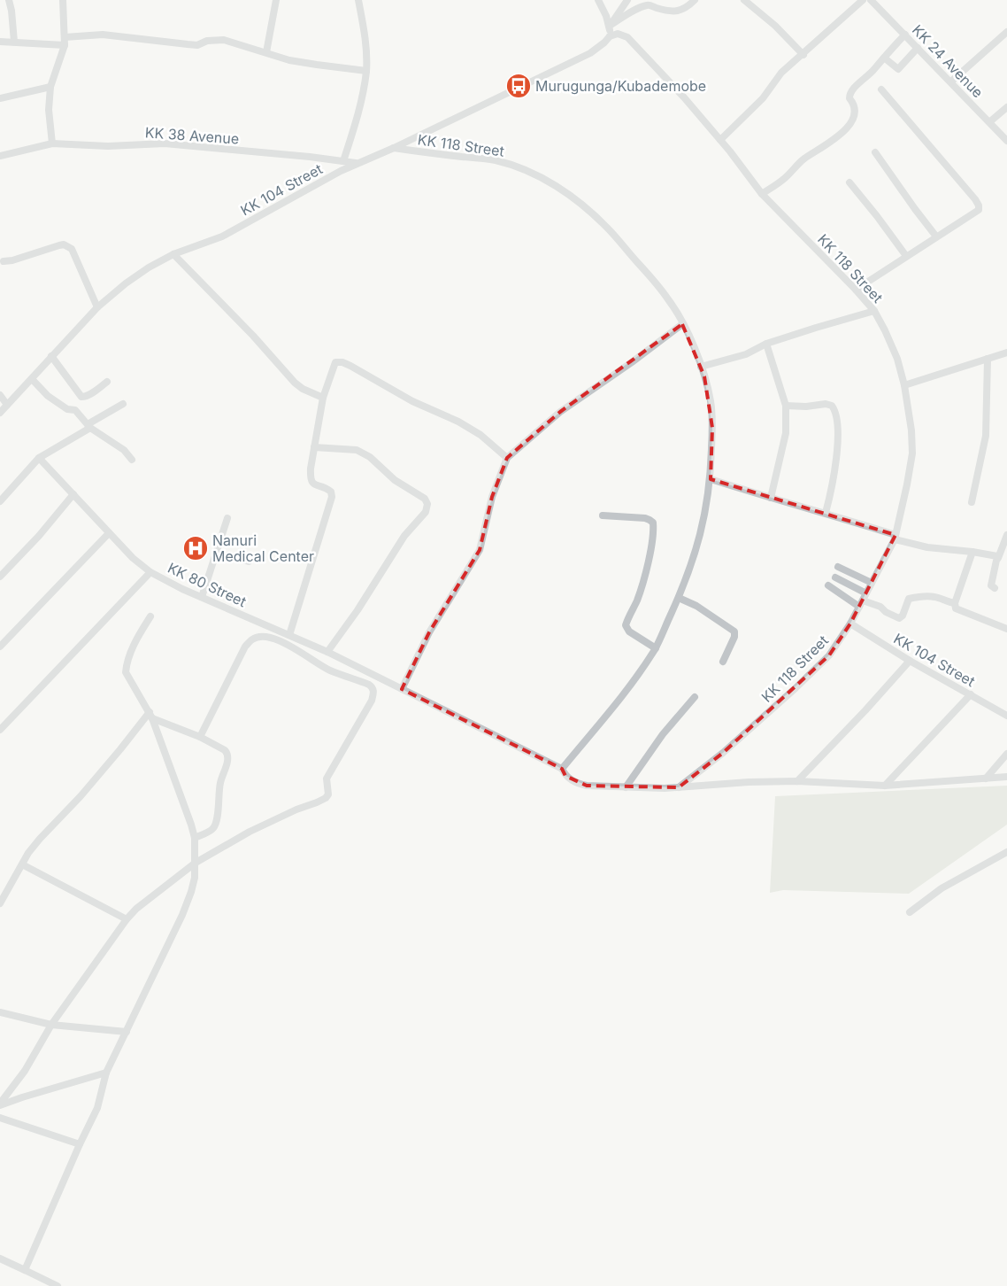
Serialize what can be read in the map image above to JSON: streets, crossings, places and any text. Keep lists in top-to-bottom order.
{
  "streets": {
    "street": [
      "KK 24 Avenue",
      "KK 38 Avenue",
      "KK 118 Street",
      "KK 104 Street",
      "KK 80 Street"
    ]
  },
  "crossings": [
    ["KK 38 Avenue", "KK 104 Street"],
    ["KK 118 Street", "KK 104 Street"],
    ["KK 118 Street", "KK 80 Street"]
  ],
  "places": {
    "bus stop": ["Murugunga/Kubademobe"],
    "hospital": ["Nanuri Medical Center"]
  }
}
